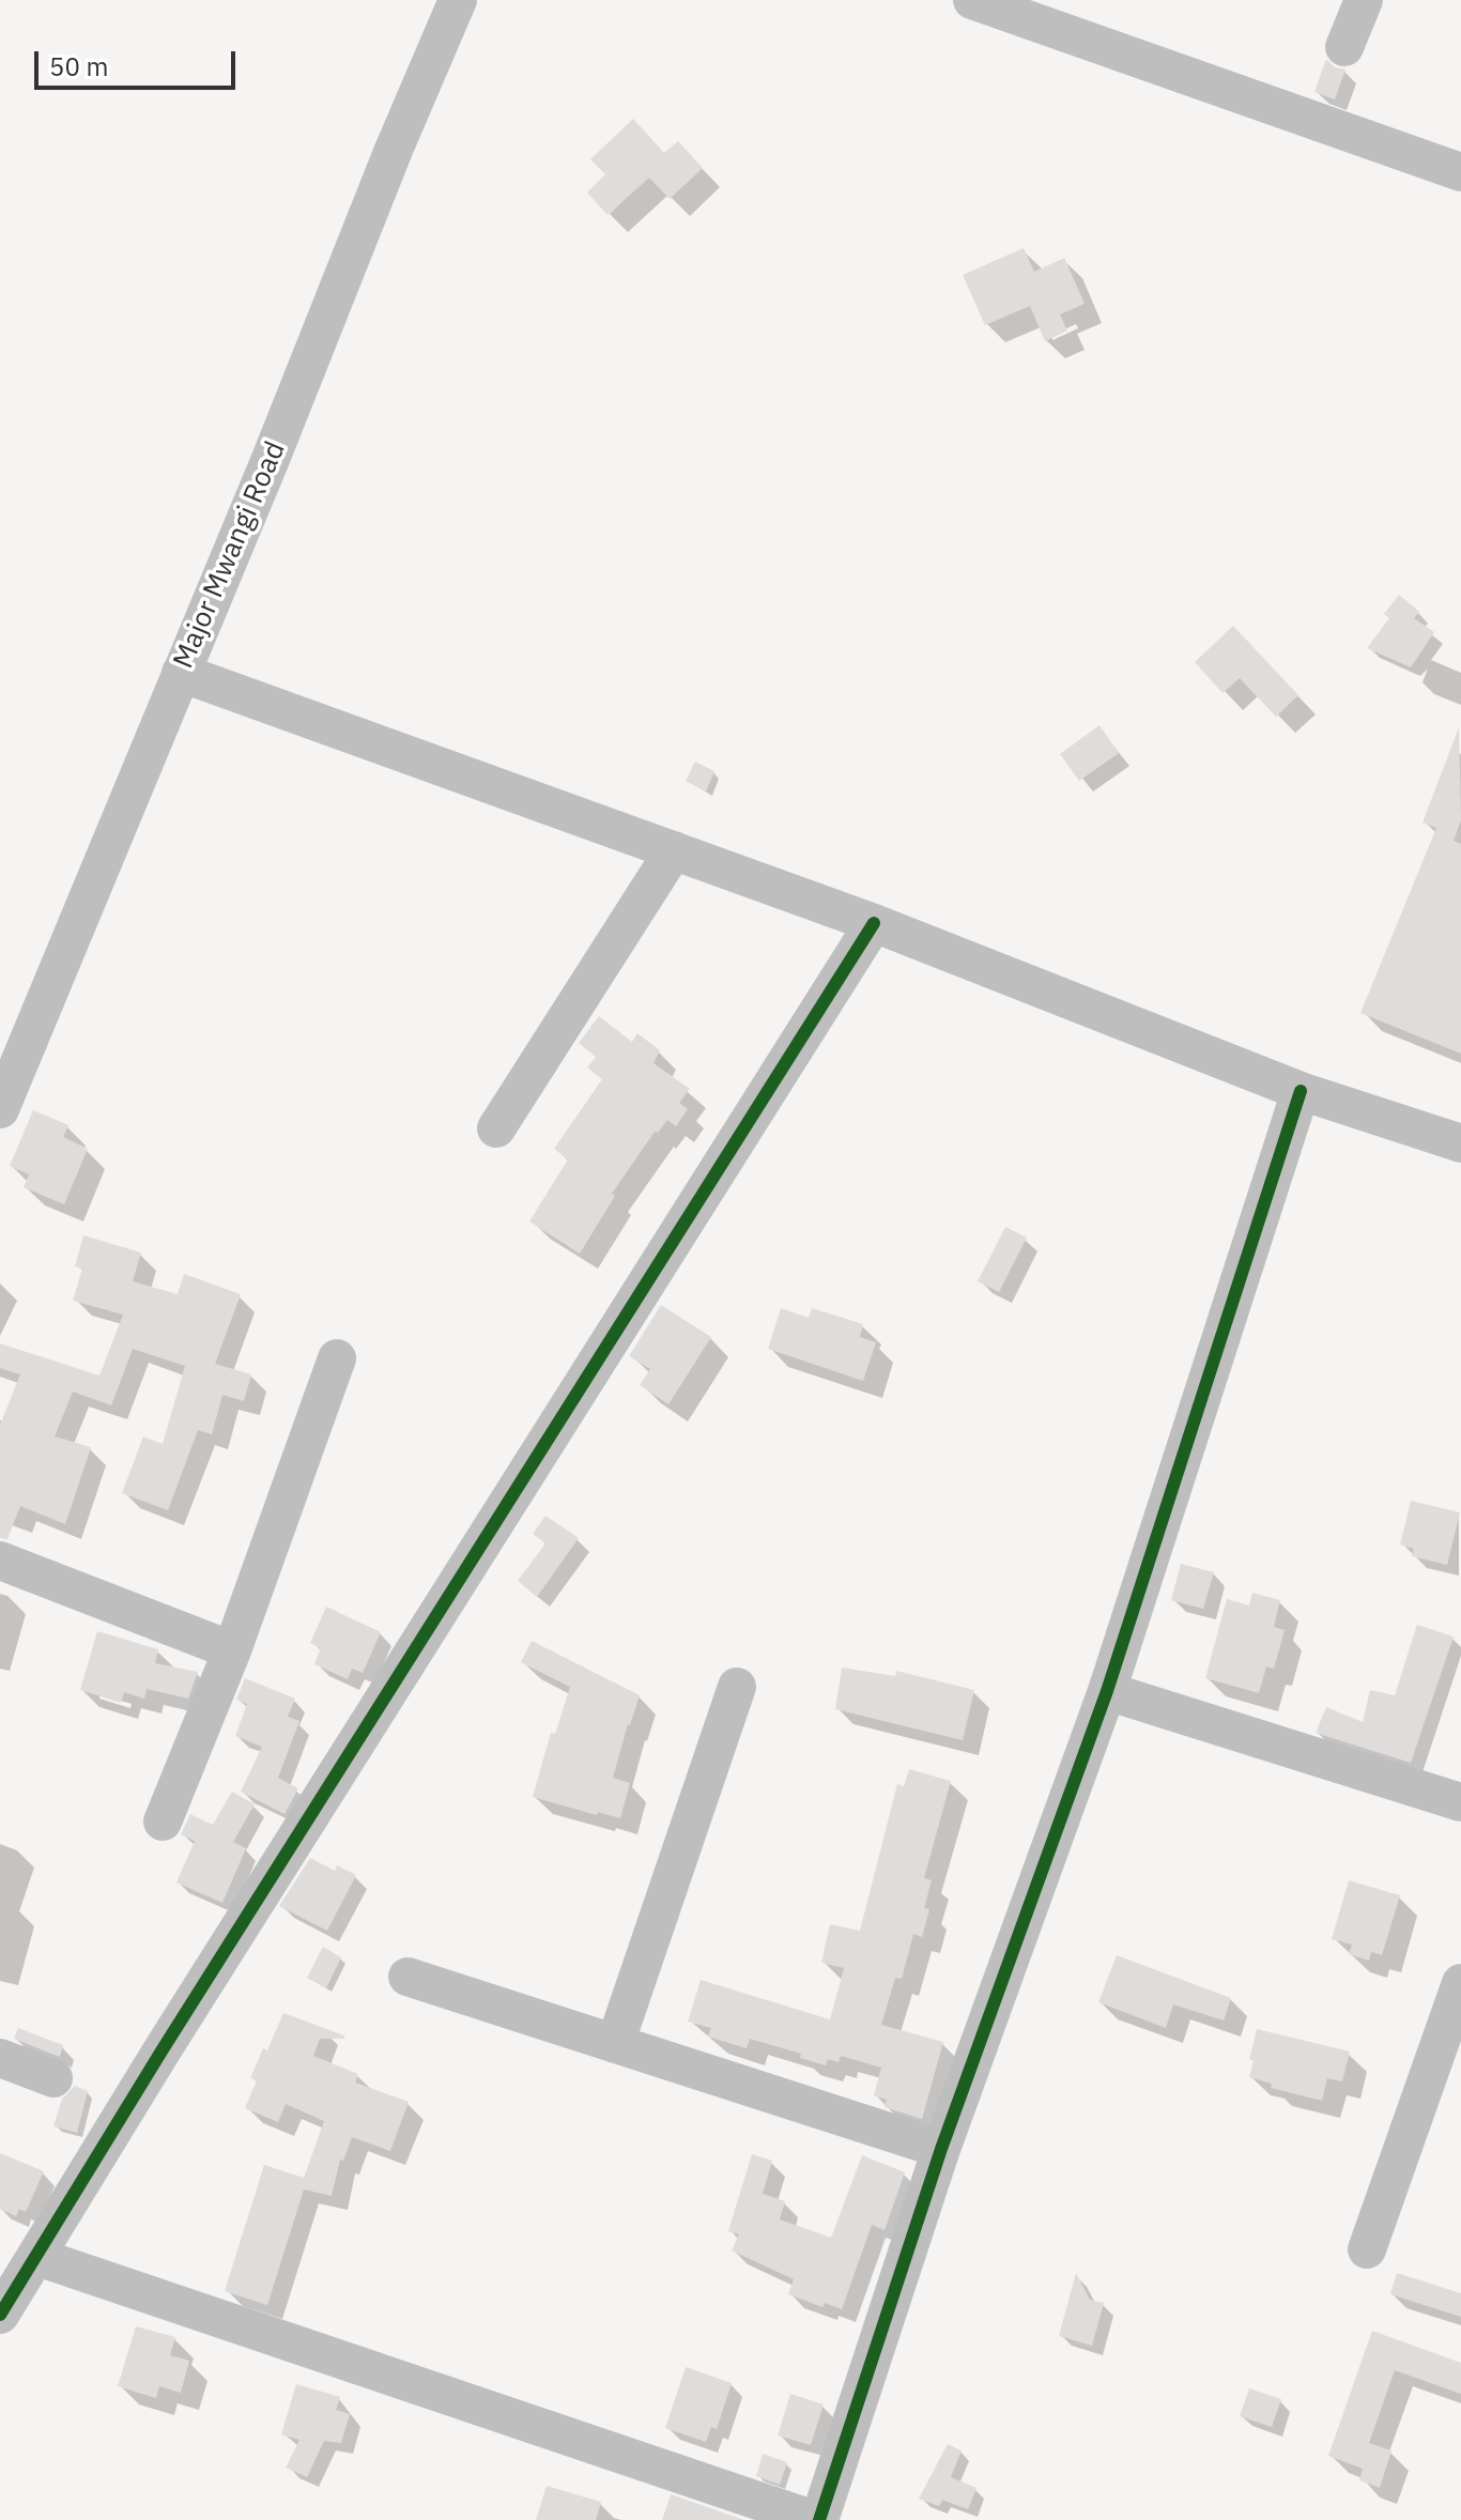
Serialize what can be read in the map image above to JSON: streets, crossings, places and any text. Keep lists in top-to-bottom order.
{
  "streets": {
    "street": ["Major Mwangi Road"]
  },
  "scale_bar": "50 m"
}
